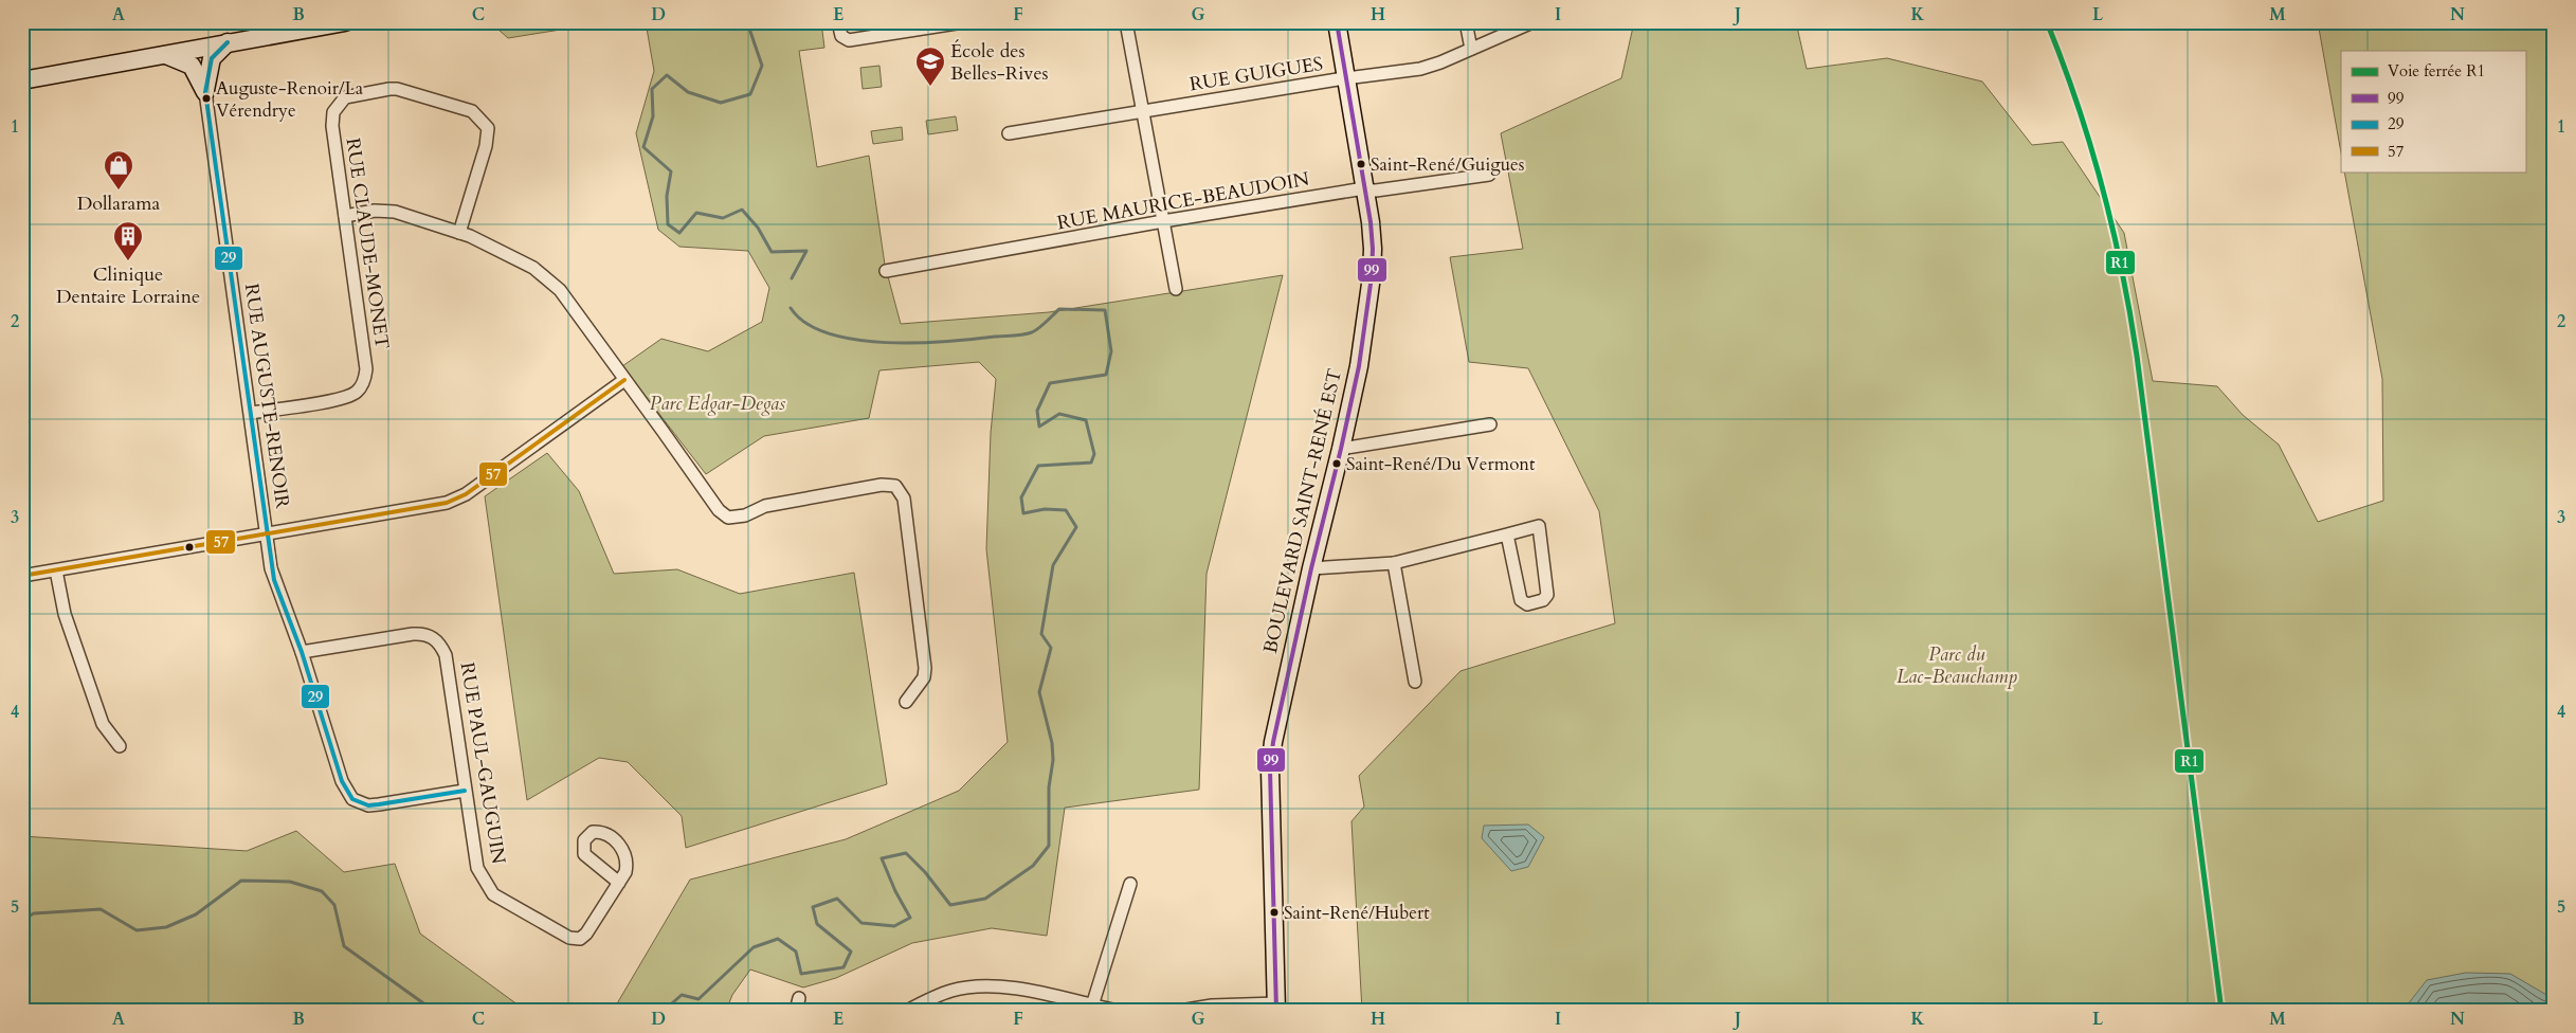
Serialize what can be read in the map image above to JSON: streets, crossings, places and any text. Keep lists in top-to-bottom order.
{
  "streets": {
    "street": [
      "RUE GUIGUES",
      "RUE MAURICE-BEAUDOIN",
      "RUE CLAUDE-MONET",
      "RUE AUGUSTE-RENOIR",
      "BOULEVARD SAINT-RENÉ EST",
      "RUE PAUL-GAUGUIN"
    ]
  },
  "crossings": [
    ["RUE GUIGUES", "BOULEVARD SAINT-RENÉ EST"],
    ["RUE MAURICE-BEAUDOIN", "BOULEVARD SAINT-RENÉ EST"],
    ["RUE CLAUDE-MONET", "RUE AUGUSTE-RENOIR"],
    ["RUE AUGUSTE-RENOIR", "RUE PAUL-GAUGUIN"]
  ],
  "parks": ["Parc Edgar-Degas", "Parc du Lac-Beauchamp"],
  "places": {
    "school or university": ["École des Belles-Rives"],
    "other": [
      "Auguste-Renoir/La Vérendrye",
      "Saint-René/Guigues",
      "Saint-René/Du Vermont",
      "Saint-René/Hubert"
    ],
    "shop": ["Dollarama"],
    "building": ["Clinique Dentaire Lorraine"]
  },
  "lines": [
    "rail line R1",
    "transit line 99",
    "transit line 29",
    "transit line 57"
  ],
  "legend": [
    "Voie ferrée R1",
    "99",
    "29",
    "57"
  ],
  "grid": {
    "columns": [
      "A",
      "B",
      "C",
      "D",
      "E",
      "F",
      "G",
      "H",
      "I",
      "J",
      "K",
      "L",
      "M",
      "N"
    ],
    "rows": [
      "1",
      "2",
      "3",
      "4",
      "5"
    ]
  }
}
